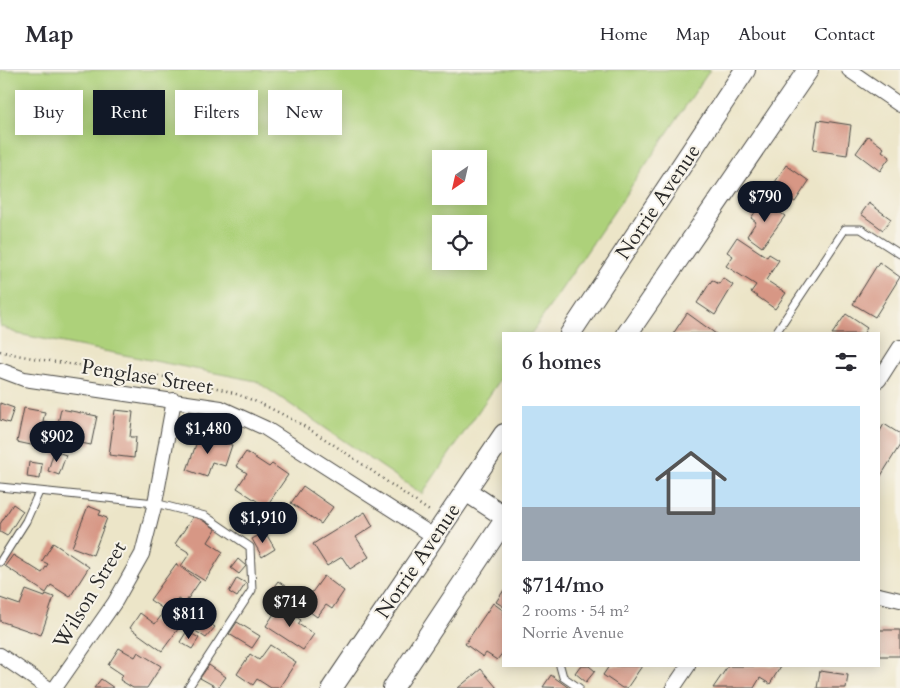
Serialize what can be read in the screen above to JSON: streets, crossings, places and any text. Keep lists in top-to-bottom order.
{
  "streets": {
    "main road": ["Norrie Avenue"],
    "street": ["Penglase Street", "Wilson Street"]
  },
  "crossings": [
    ["Norrie Avenue", "Penglase Street"],
    ["Penglase Street", "Wilson Street"]
  ],
  "north": "bottom left",
  "page": {
    "header": "Map",
    "nav": [
      "Home",
      "Map",
      "About",
      "Contact"
    ],
    "chip": [
      "Buy",
      "Rent",
      "Filters",
      "New"
    ],
    "price": [
      "$790",
      "$1,480",
      "$902",
      "$1,910",
      "$714",
      "$811"
    ],
    "heading": "6 homes",
    "list": [
      {
        "name": "$714/mo",
        "note": "2 rooms · 54 m² · Norrie Avenue"
      }
    ]
  }
}
